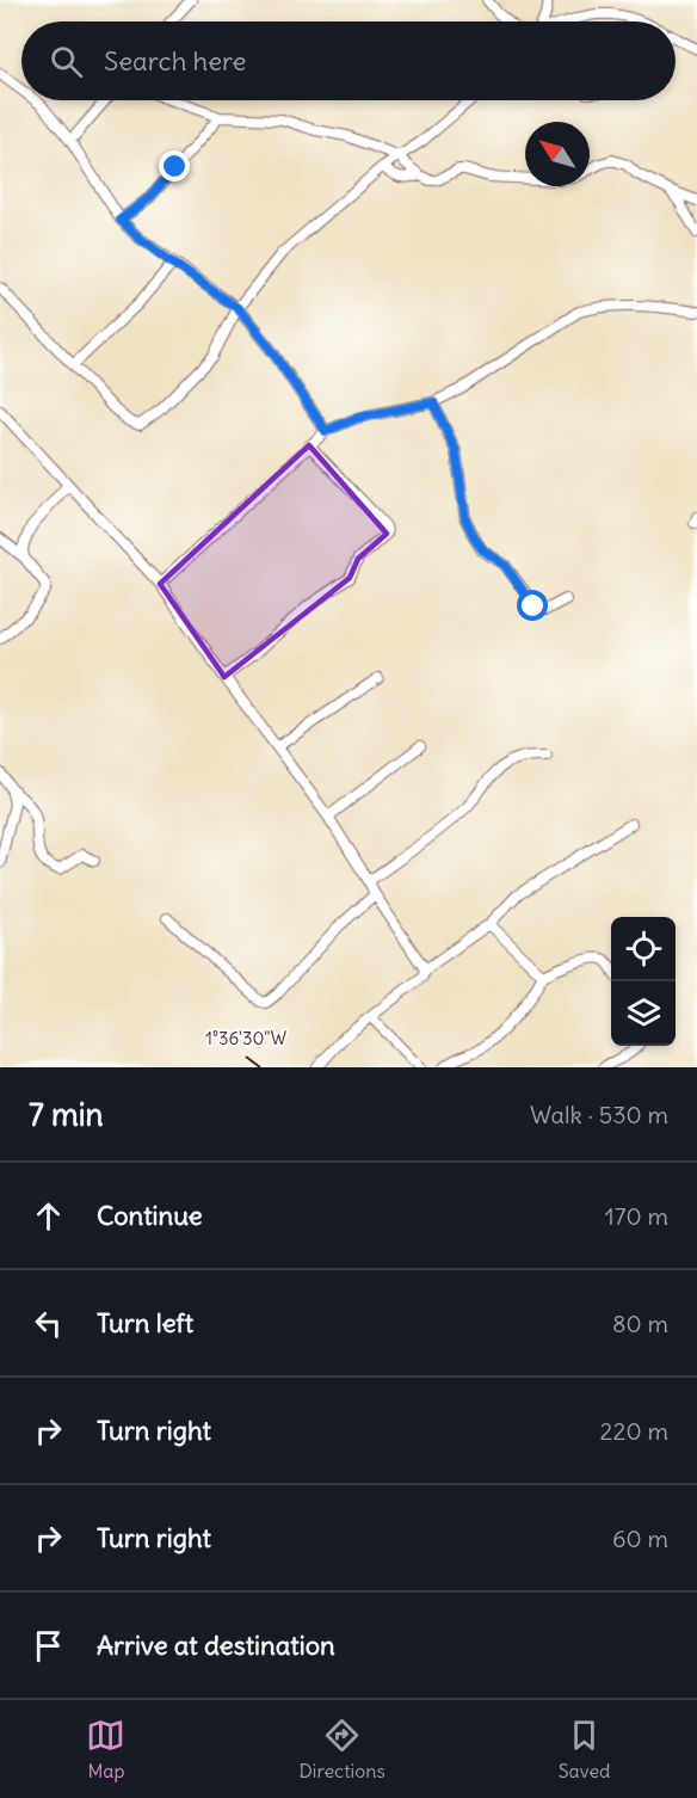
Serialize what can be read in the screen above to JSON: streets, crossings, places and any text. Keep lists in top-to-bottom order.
{
  "north": "top left",
  "page": {
    "search": "Search here",
    "heading": ["7 min", "Walk · 530 m"],
    "list": [
      ["Continue", "170 m"],
      ["Turn left", "80 m"],
      ["Turn right", "220 m"],
      ["Turn right", "60 m"],
      "Arrive at destination"
    ],
    "nav": ["Map", "Directions", "Saved"]
  },
  "coordinates": ["1°36'30\"W"]
}
